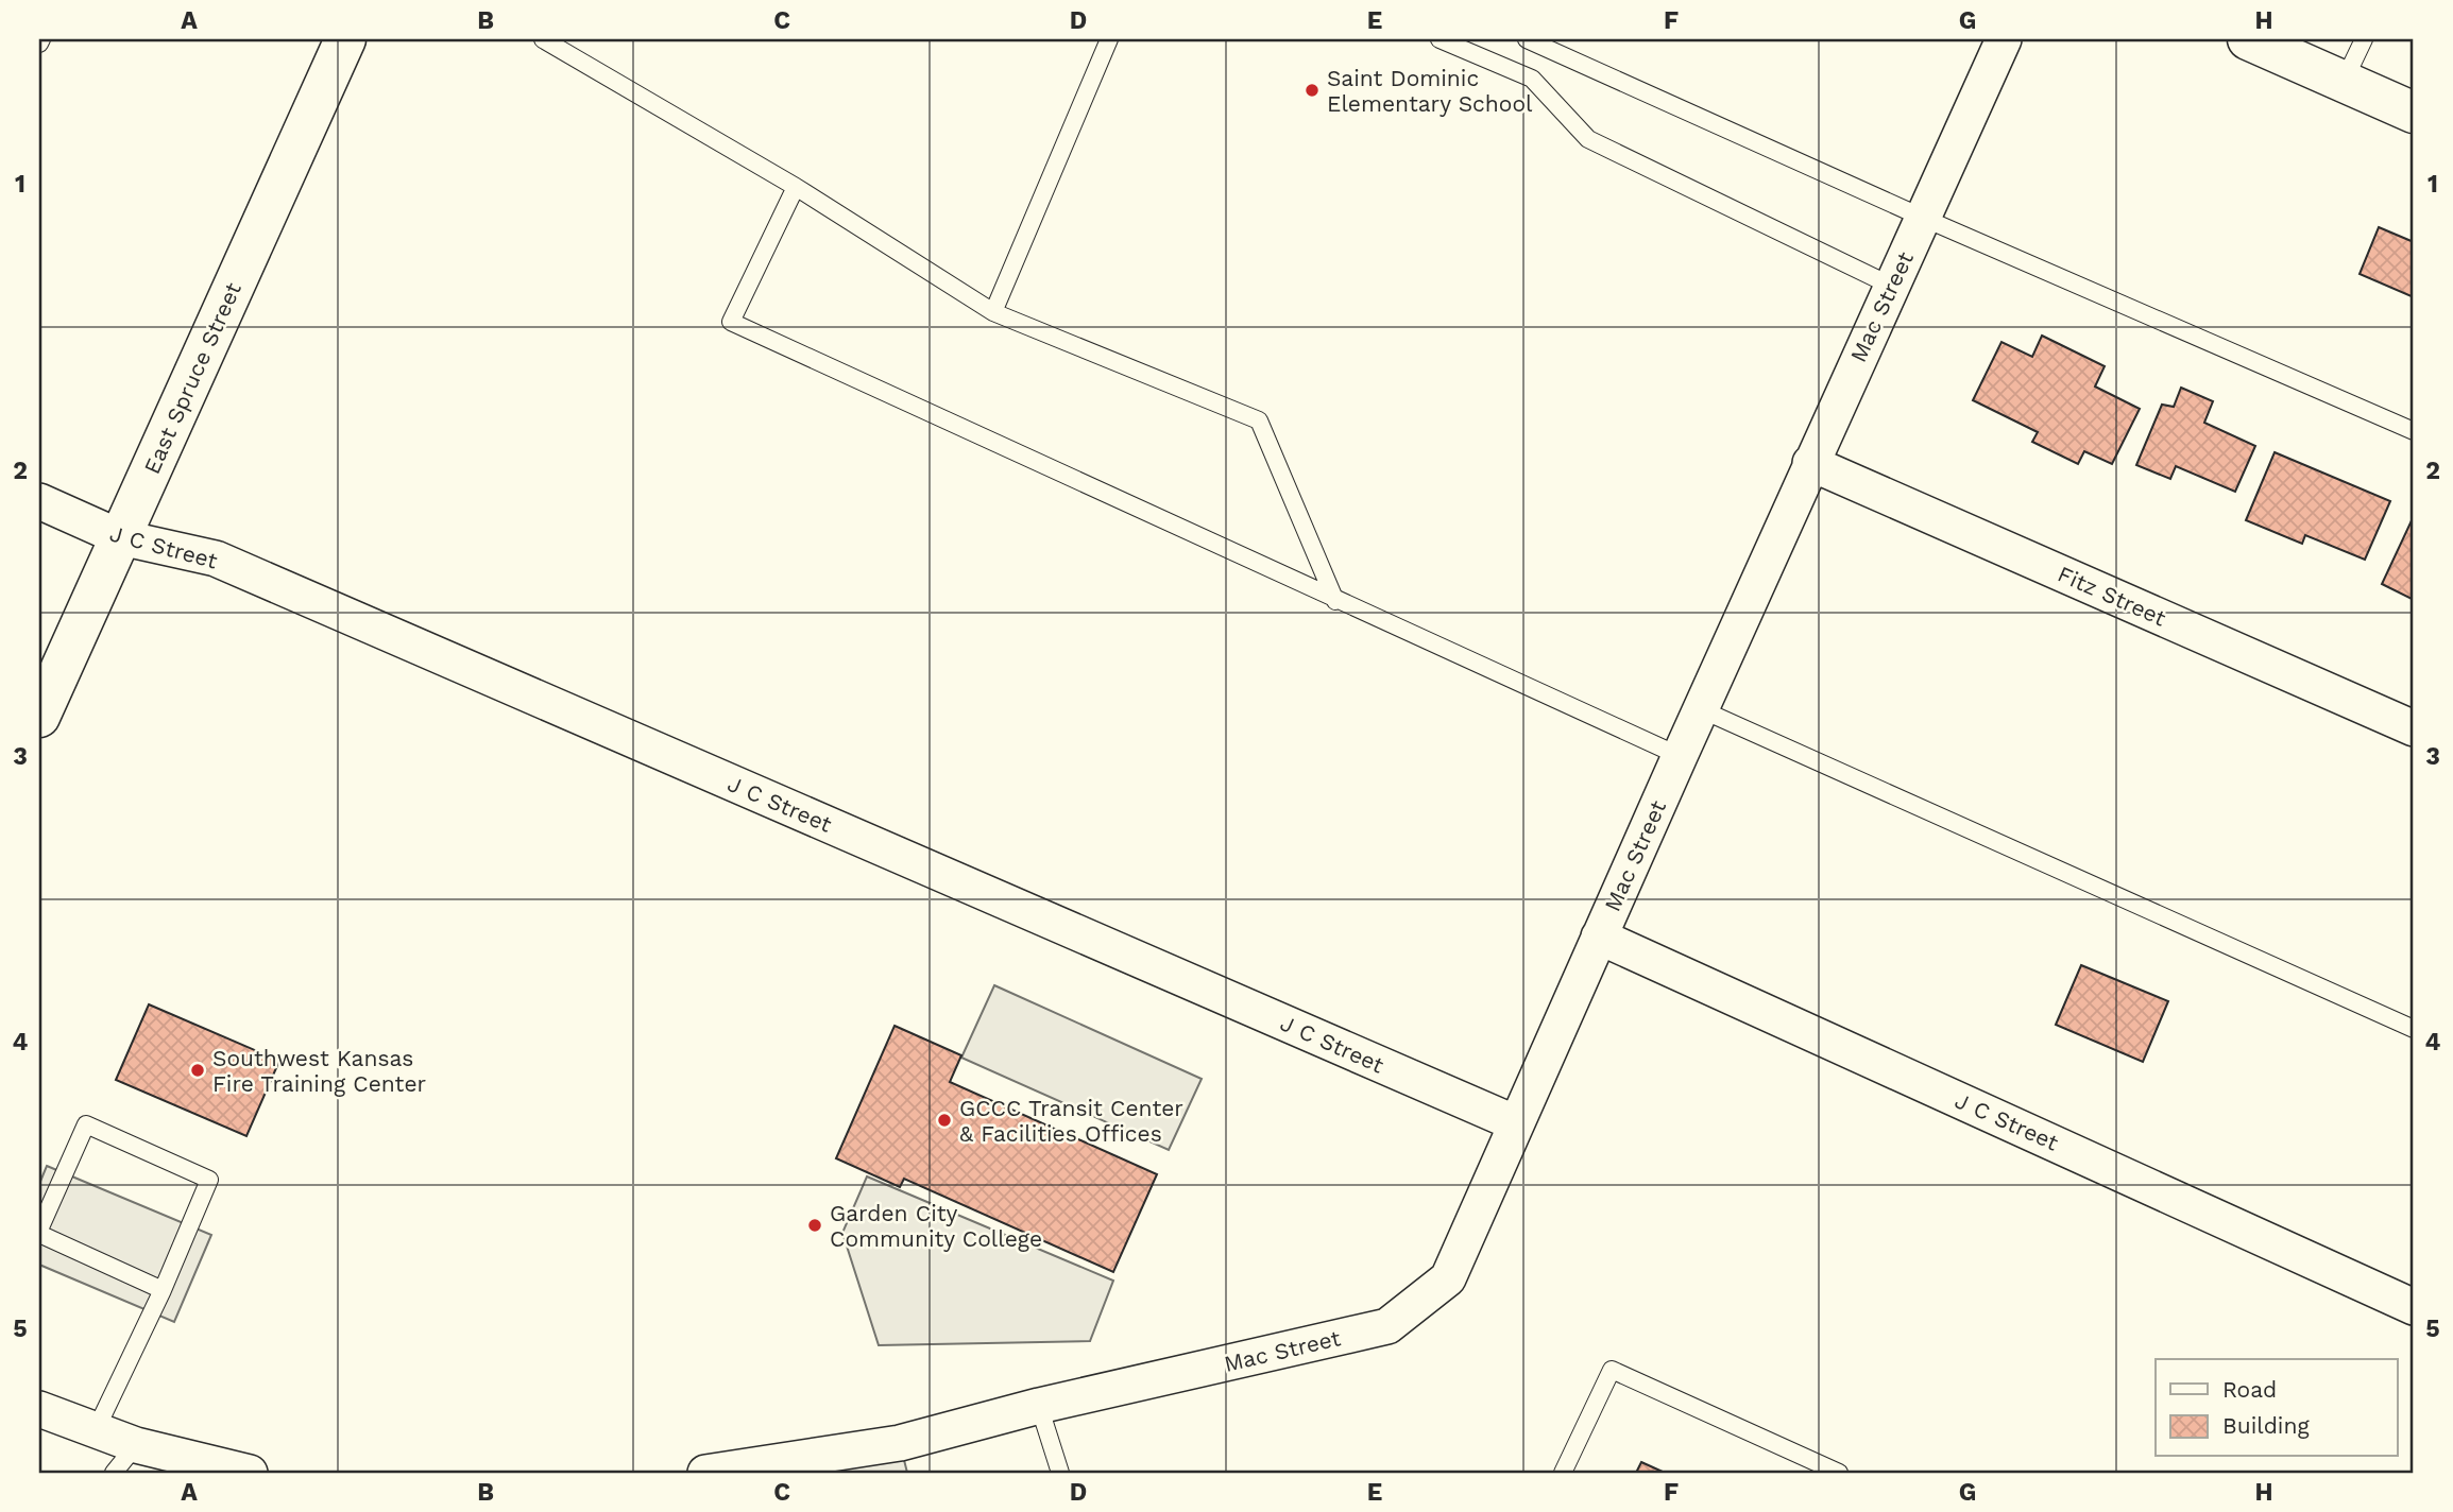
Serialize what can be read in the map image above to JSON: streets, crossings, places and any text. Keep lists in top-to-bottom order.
{
  "streets": {
    "street": [
      "Mac Street",
      "East Spruce Street",
      "J C Street",
      "Fitz Street"
    ]
  },
  "crossings": [
    ["Mac Street", "J C Street"],
    ["Mac Street", "Fitz Street"],
    ["East Spruce Street", "J C Street"]
  ],
  "places": [
    "Saint Dominic Elementary School",
    "Southwest Kansas Fire Training Center",
    "GCCC Transit Center & Facilities Offices",
    "Garden City Community College"
  ],
  "legend": ["Road", "Building"],
  "grid": {
    "columns": [
      "A",
      "B",
      "C",
      "D",
      "E",
      "F",
      "G",
      "H"
    ],
    "rows": [
      "1",
      "2",
      "3",
      "4",
      "5"
    ]
  }
}
